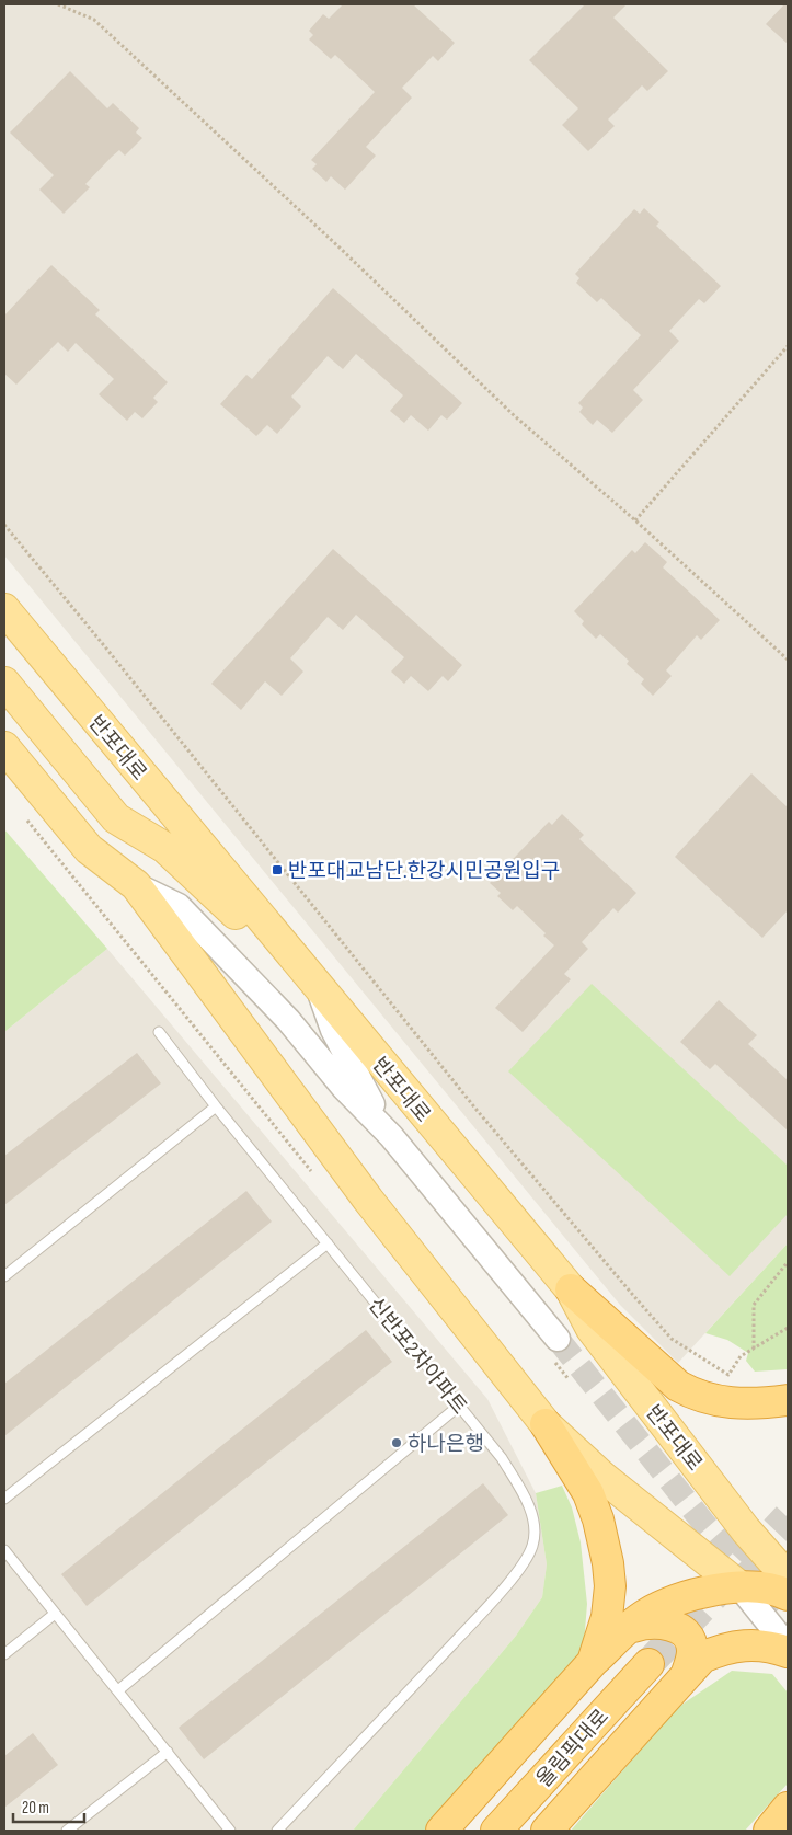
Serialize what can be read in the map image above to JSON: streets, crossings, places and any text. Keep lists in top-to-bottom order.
{
  "streets": {
    "highway": ["올림픽대로"],
    "main road": ["반포대로"],
    "lane": ["신반포2차아파트"]
  },
  "places": {
    "transit": ["반포대교남단.한강시민공원입구"],
    "other": ["하나은행"]
  },
  "scale_bar": "20 m"
}
